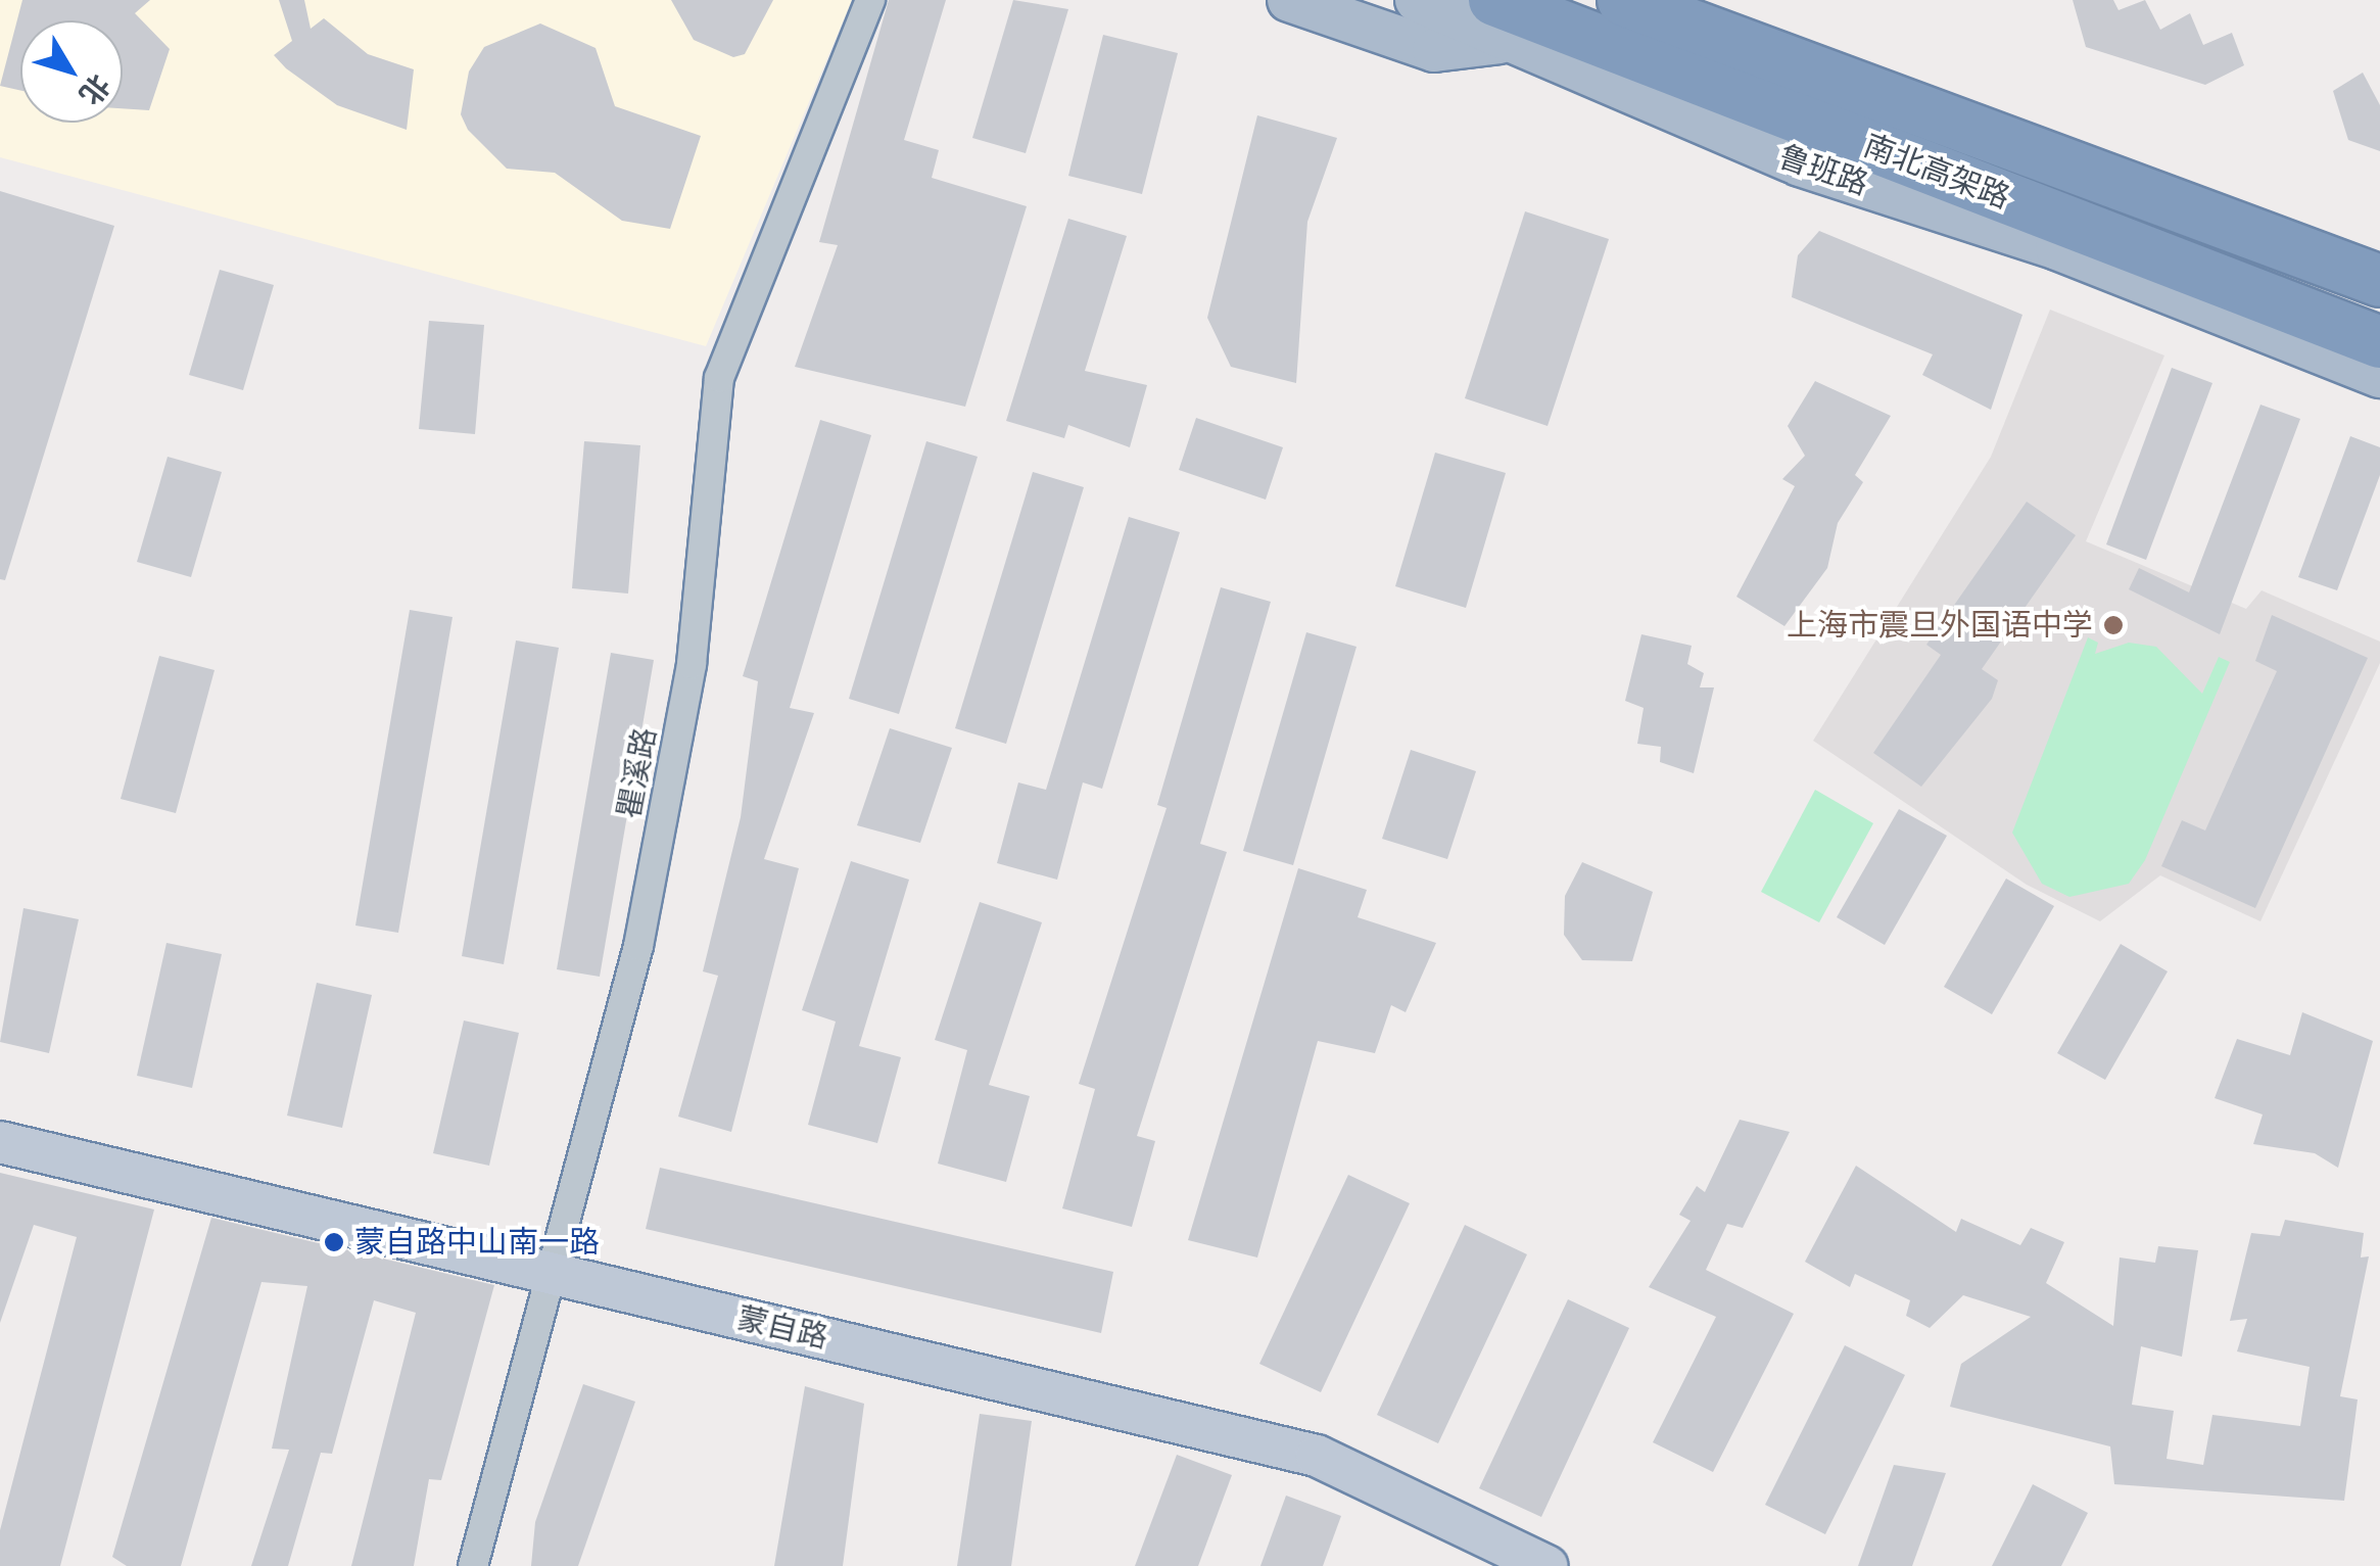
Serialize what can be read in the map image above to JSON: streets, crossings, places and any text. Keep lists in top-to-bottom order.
{
  "streets": {
    "highway": ["南北高架路"],
    "main road": ["鲁班路"],
    "street": ["瞿溪路", "蒙自路"]
  },
  "crossings": [
    ["鲁班路", "南北高架路"],
    ["瞿溪路", "蒙自路"]
  ],
  "places": ["上海市震旦外国语中学", "蒙自路中山南一路"],
  "north": "bottom right"
}
